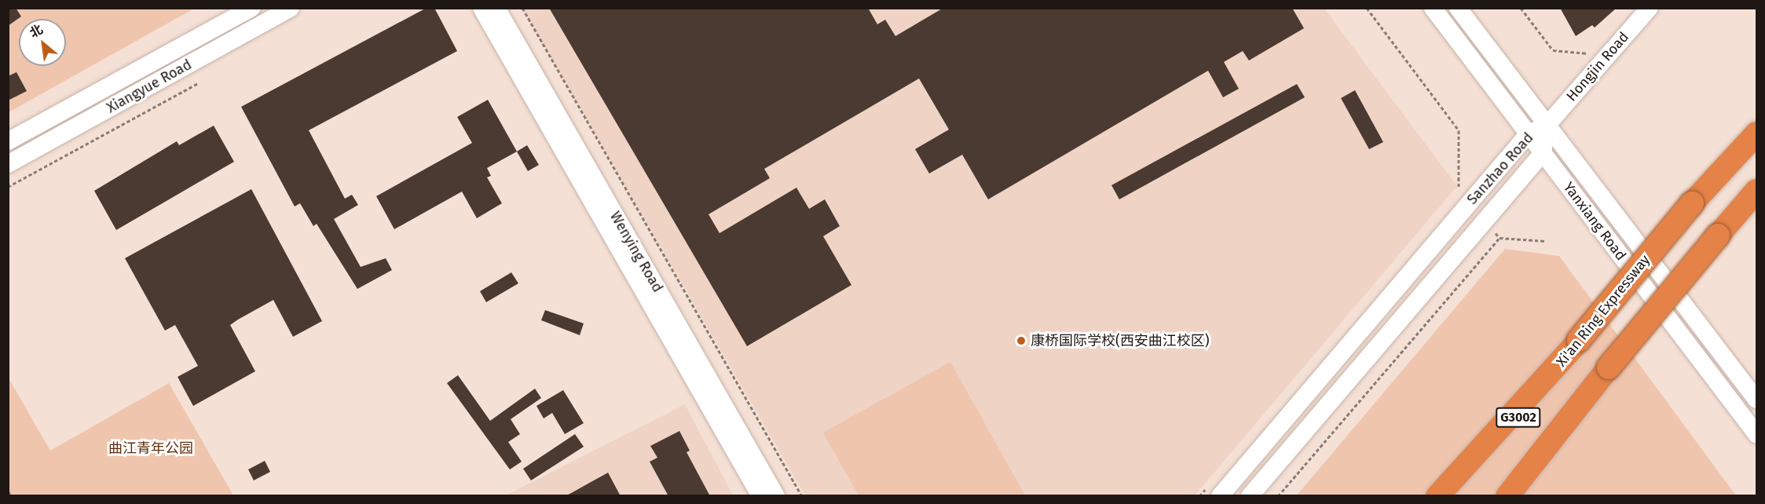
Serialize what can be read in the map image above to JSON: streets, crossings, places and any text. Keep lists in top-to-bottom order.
{
  "streets": {
    "highway": ["Xi'an Ring Expressway", "G3002"],
    "street": [
      "Hongjin Road",
      "Xiangyue Road",
      "Sanzhao Road",
      "Yanxiang Road",
      "Wenying Road"
    ]
  },
  "crossings": [
    ["Hongjin Road", "Sanzhao Road"],
    ["Hongjin Road", "Yanxiang Road"],
    ["Sanzhao Road", "Yanxiang Road"]
  ],
  "parks": ["曲江青年公园"],
  "places": ["康桥国际学校(西安曲江校区)"],
  "north": "top left"
}
